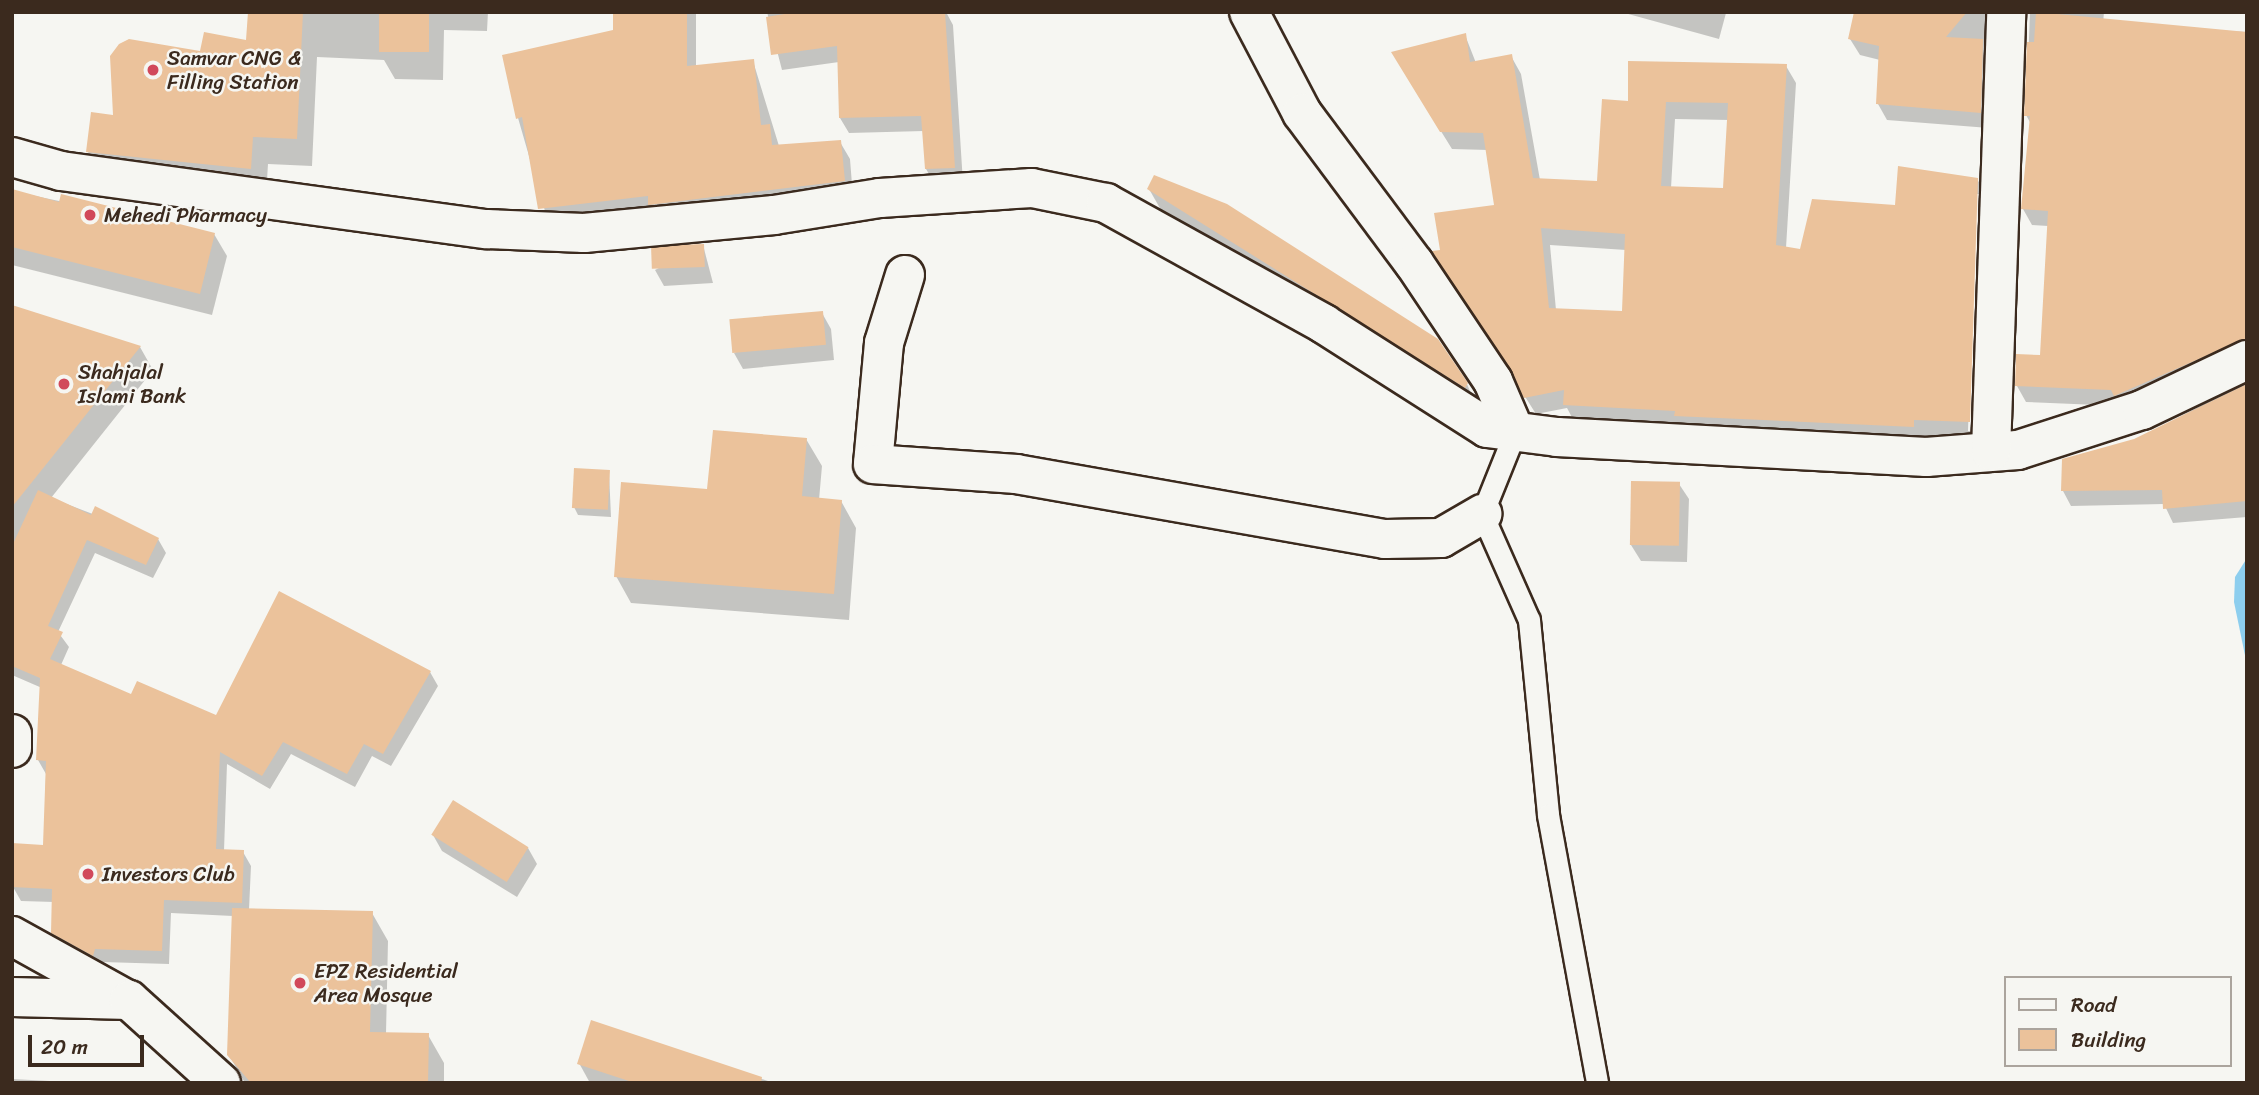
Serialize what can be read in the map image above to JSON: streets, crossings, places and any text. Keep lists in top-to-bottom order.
{
  "places": [
    "Samvar CNG & Filling Station",
    "Mehedi Pharmacy",
    "Shahjalal Islami Bank",
    "Investors Club",
    "EPZ Residential Area Mosque"
  ],
  "legend": ["Road", "Building"],
  "scale_bar": "20 m"
}
